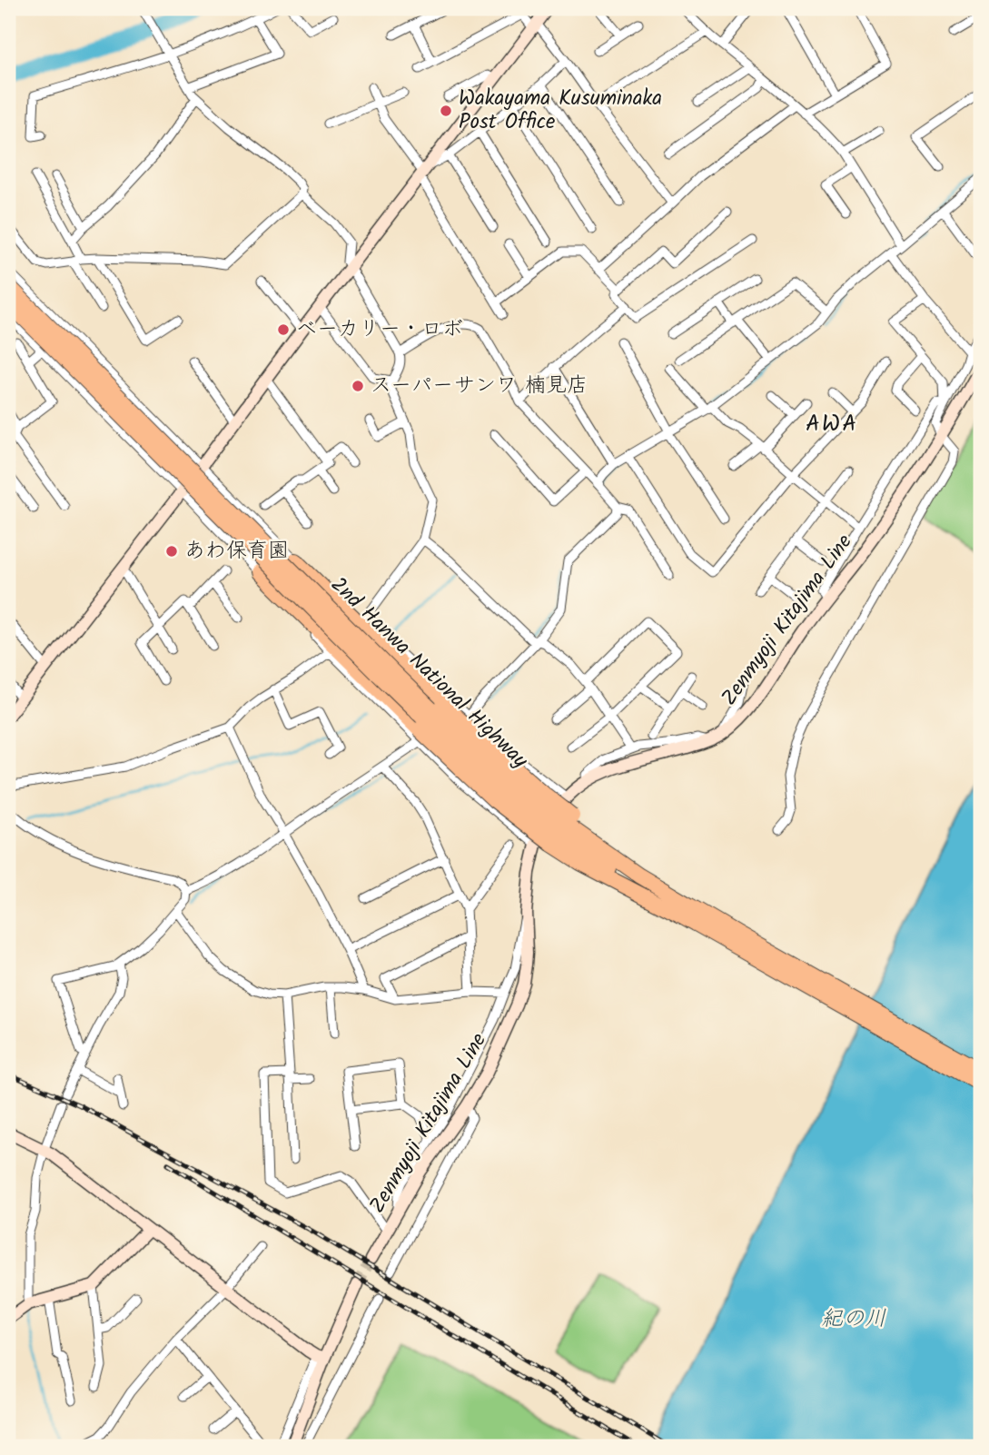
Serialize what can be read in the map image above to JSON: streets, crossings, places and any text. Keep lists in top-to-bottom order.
{
  "streets": {
    "highway": ["2nd Hanwa National Highway"],
    "street": ["Zenmyoji Kitajima Line"]
  },
  "districts": ["AWA"],
  "water": ["紀の川"],
  "places": [
    "Wakayama Kusuminaka Post Office",
    "ベーカリー・ロボ",
    "スーパーサンワ 楠見店",
    "あわ保育園"
  ]
}
